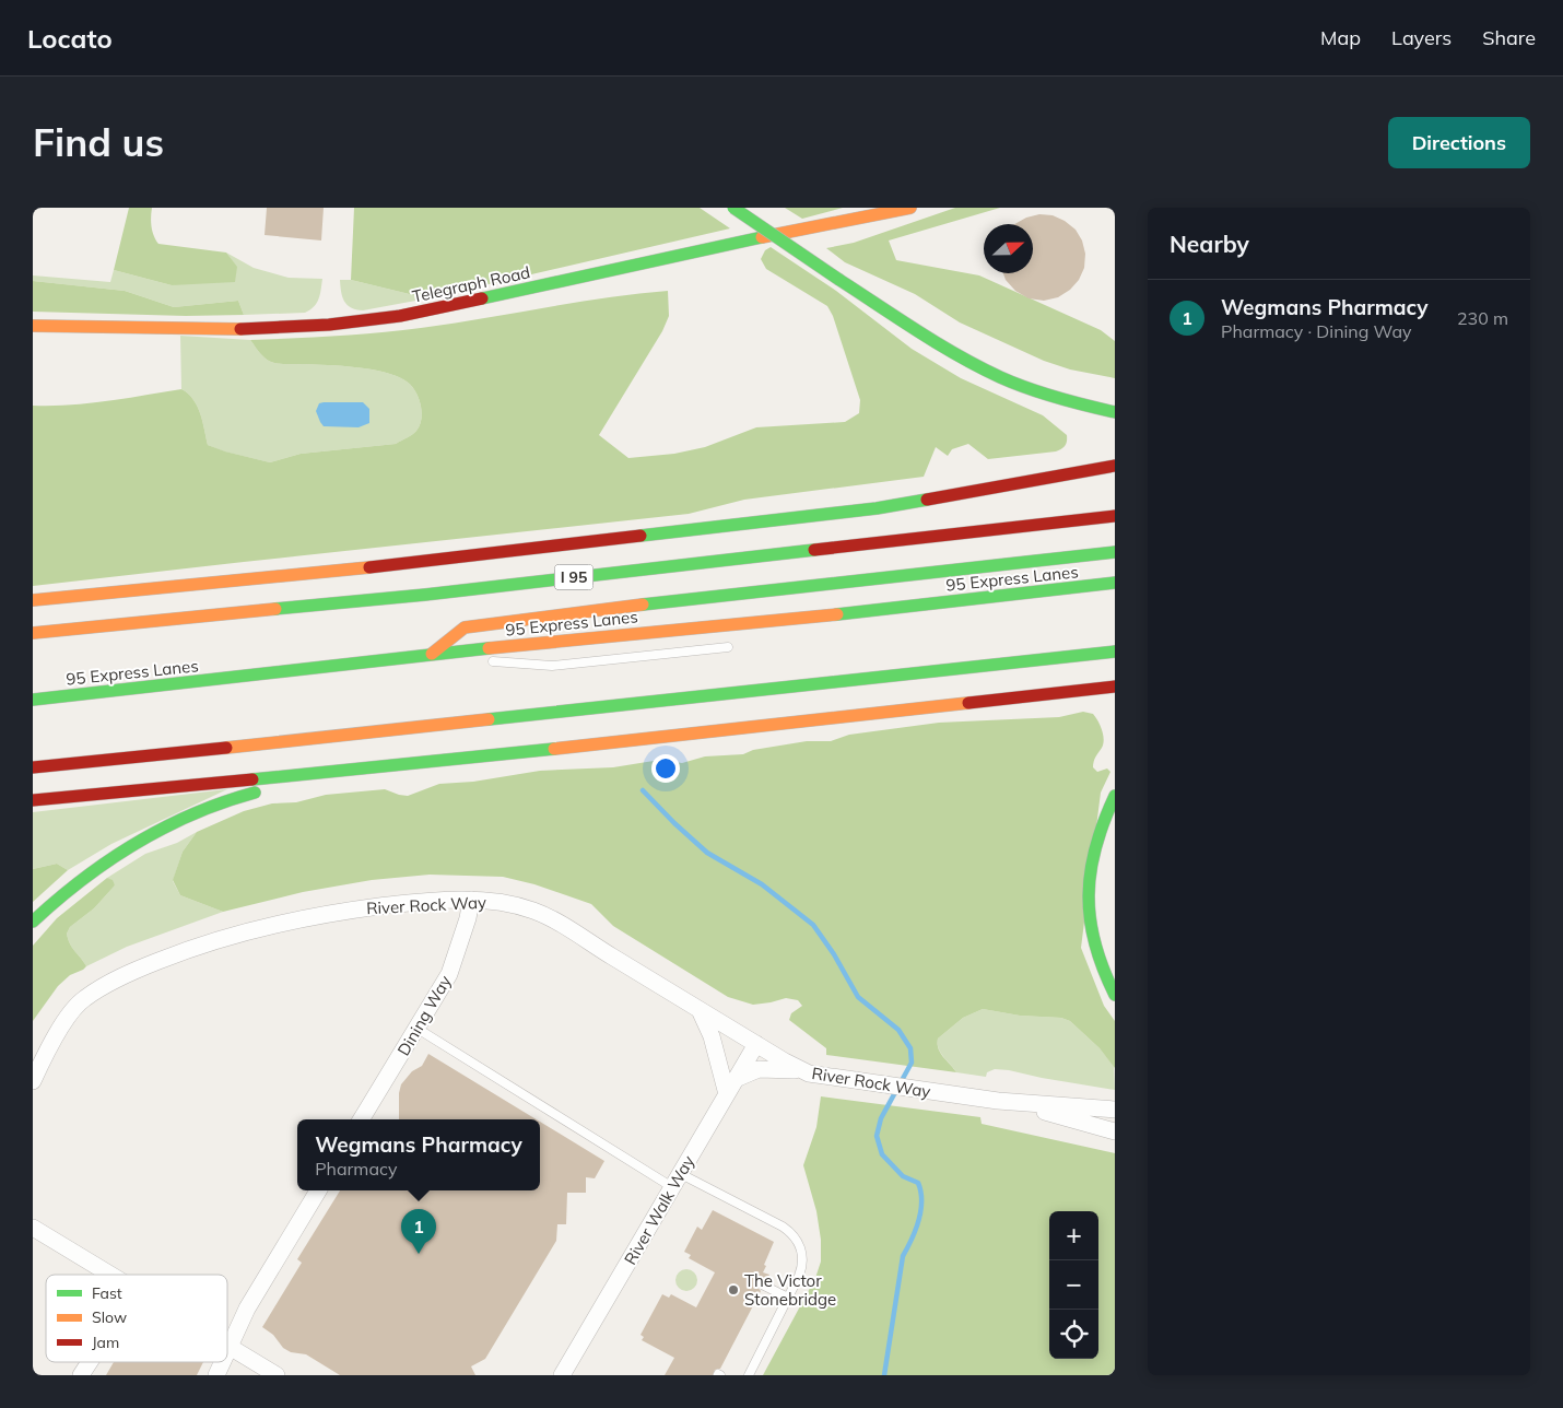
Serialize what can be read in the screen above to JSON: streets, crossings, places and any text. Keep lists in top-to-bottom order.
{
  "streets": {
    "main road": ["Telegraph Road", "I 95", "95 Express Lanes"],
    "street": ["River Rock Way", "Dining Way", "River Walk Way"]
  },
  "crossings": [
    ["River Rock Way", "Dining Way"],
    ["River Rock Way", "River Walk Way"]
  ],
  "places": ["The Victor Stonebridge"],
  "legend": ["Fast", "Slow", "Jam"],
  "north": "right",
  "page": {
    "header": "Locato",
    "nav": ["Map", "Layers", "Share"],
    "buttons": "Directions",
    "title": "Find us",
    "heading": "Nearby",
    "list": [
      {
        "mark": "1",
        "name": "Wegmans Pharmacy",
        "note": "Pharmacy · Dining Way",
        "value": "230 m"
      }
    ],
    "popup": ["Wegmans Pharmacy", "Pharmacy"],
    "pins": "1",
    "map_buttons": ["+", "−"]
  }
}
